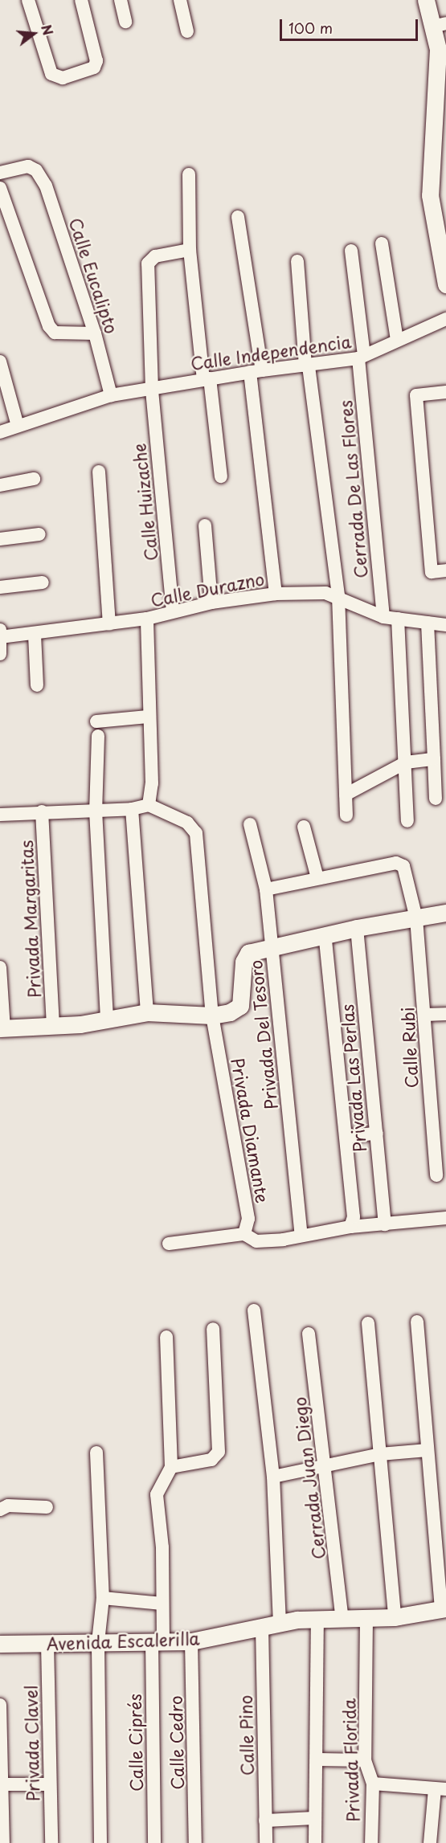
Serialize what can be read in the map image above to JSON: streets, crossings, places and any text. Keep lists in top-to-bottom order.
{
  "streets": {
    "main road": ["Avenida Escalerilla"],
    "street": [
      "Calle Eucalipto",
      "Calle Independencia",
      "Cerrada De Las Flores",
      "Calle Huizache",
      "Calle Durazno",
      "Privada Margaritas",
      "Privada Del Tesoro",
      "Calle Rubi",
      "Privada Las Perlas",
      "Privada Diamante",
      "Cerrada Juan Diego",
      "Calle Pino",
      "Calle Ciprés",
      "Calle Cedro",
      "Privada Clavel",
      "Privada Florida"
    ]
  },
  "crossings": [
    ["Calle Eucalipto", "Calle Independencia"],
    ["Calle Independencia", "Cerrada De Las Flores"],
    ["Calle Independencia", "Calle Huizache"],
    ["Cerrada De Las Flores", "Calle Durazno"],
    ["Calle Huizache", "Calle Durazno"],
    ["Cerrada Juan Diego", "Avenida Escalerilla"],
    ["Avenida Escalerilla", "Calle Pino"],
    ["Avenida Escalerilla", "Calle Ciprés"],
    ["Avenida Escalerilla", "Calle Cedro"],
    ["Avenida Escalerilla", "Privada Clavel"],
    ["Avenida Escalerilla", "Privada Florida"]
  ],
  "scale_bar": "100 m",
  "north": "right"
}
